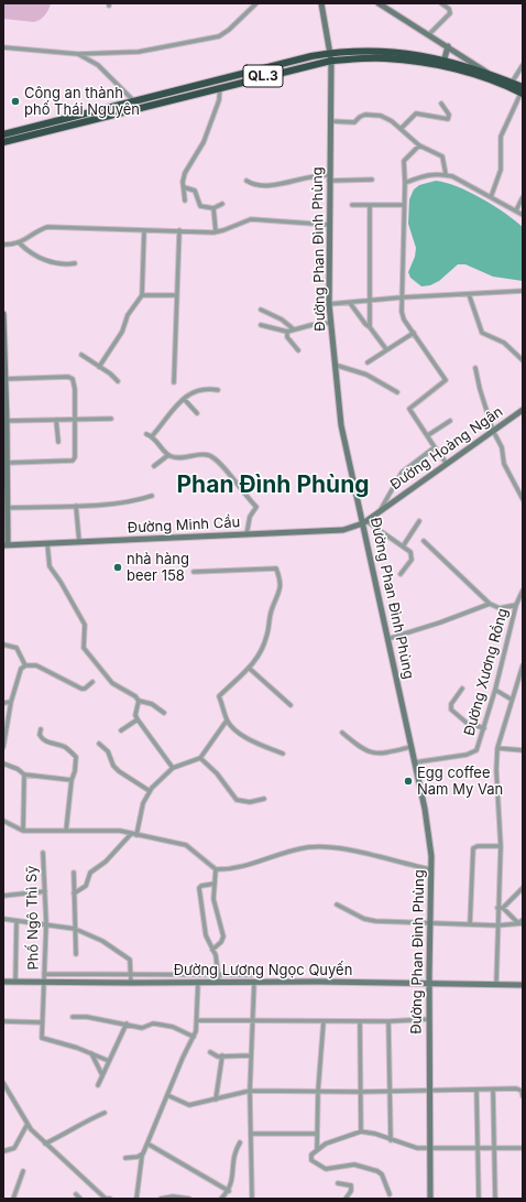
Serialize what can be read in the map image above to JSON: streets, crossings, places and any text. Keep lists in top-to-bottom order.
{
  "streets": {
    "highway": ["QL.3"],
    "street": [
      "Đường Phan Đình Phùng",
      "Đường Hoàng Ngân",
      "Đường Minh Cầu",
      "Đường Xương Rồng",
      "Phố Ngô Thì Sỹ",
      "Đường Lương Ngọc Quyến"
    ]
  },
  "crossings": [
    ["QL.3", "Đường Phan Đình Phùng"],
    ["Đường Phan Đình Phùng", "Đường Hoàng Ngân"],
    ["Đường Phan Đình Phùng", "Đường Minh Cầu"],
    ["Đường Phan Đình Phùng", "Đường Xương Rồng"],
    ["Đường Phan Đình Phùng", "Đường Lương Ngọc Quyến"],
    ["Đường Hoàng Ngân", "Đường Minh Cầu"],
    ["Phố Ngô Thì Sỹ", "Đường Lương Ngọc Quyến"]
  ],
  "districts": ["Phan Đình Phùng"],
  "places": ["Công an thành phố Thái Nguyên", "nhà hàng beer 158", "Egg coffee Nam My Van"]
}
